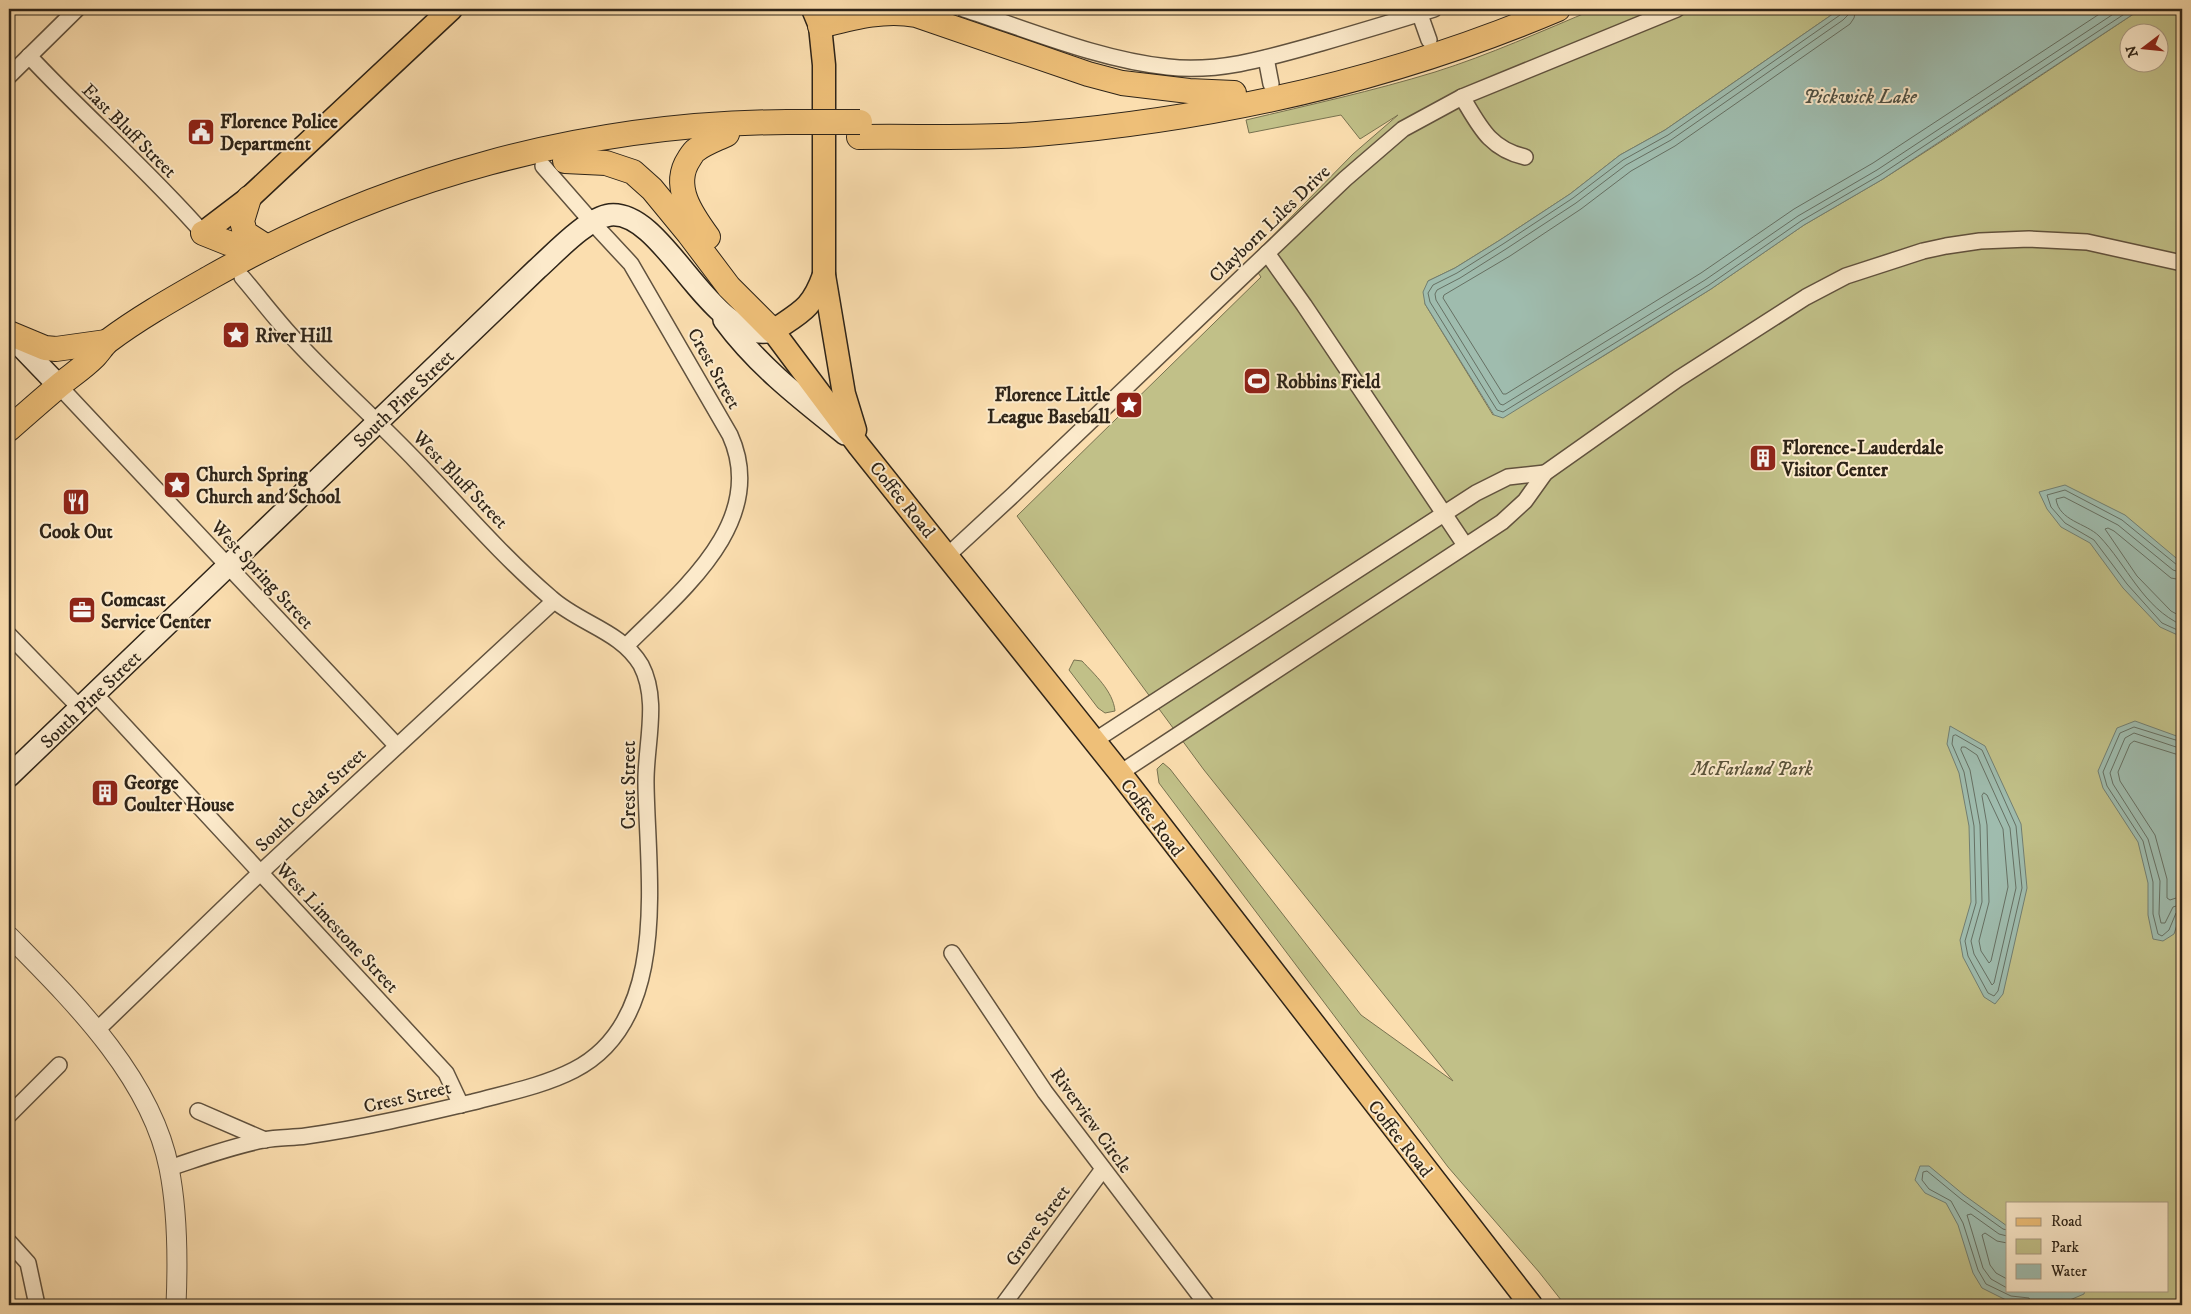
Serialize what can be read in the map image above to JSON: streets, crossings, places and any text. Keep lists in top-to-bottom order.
{
  "streets": {
    "main road": ["South Pine Street", "Coffee Road"],
    "street": [
      "East Bluff Street",
      "Clayborn Liles Drive",
      "Crest Street",
      "West Bluff Street",
      "West Spring Street",
      "South Cedar Street",
      "West Limestone Street",
      "Riverview Circle",
      "Grove Street"
    ]
  },
  "crossings": [
    ["Clayborn Liles Drive", "Coffee Road"],
    ["Crest Street", "South Pine Street"],
    ["Crest Street", "West Bluff Street"],
    ["Crest Street", "West Limestone Street"],
    ["South Pine Street", "West Bluff Street"],
    ["South Pine Street", "Coffee Road"],
    ["South Pine Street", "West Spring Street"],
    ["South Pine Street", "West Limestone Street"],
    ["West Bluff Street", "South Cedar Street"],
    ["West Spring Street", "South Cedar Street"],
    ["South Cedar Street", "West Limestone Street"],
    ["Riverview Circle", "Grove Street"]
  ],
  "water": ["Pickwick Lake"],
  "parks": ["McFarland Park"],
  "places": {
    "public building": ["Florence Police Department"],
    "place": ["River Hill", "Florence Little League Baseball", "Church Spring Church and School"],
    "sports": ["Robbins Field"],
    "building": ["Florence-Lauderdale Visitor Center", "George Coulter House"],
    "restaurant": ["Cook Out"],
    "office": ["Comcast Service Center"]
  },
  "legend": ["Road", "Park", "Water"],
  "north": "left"
}
